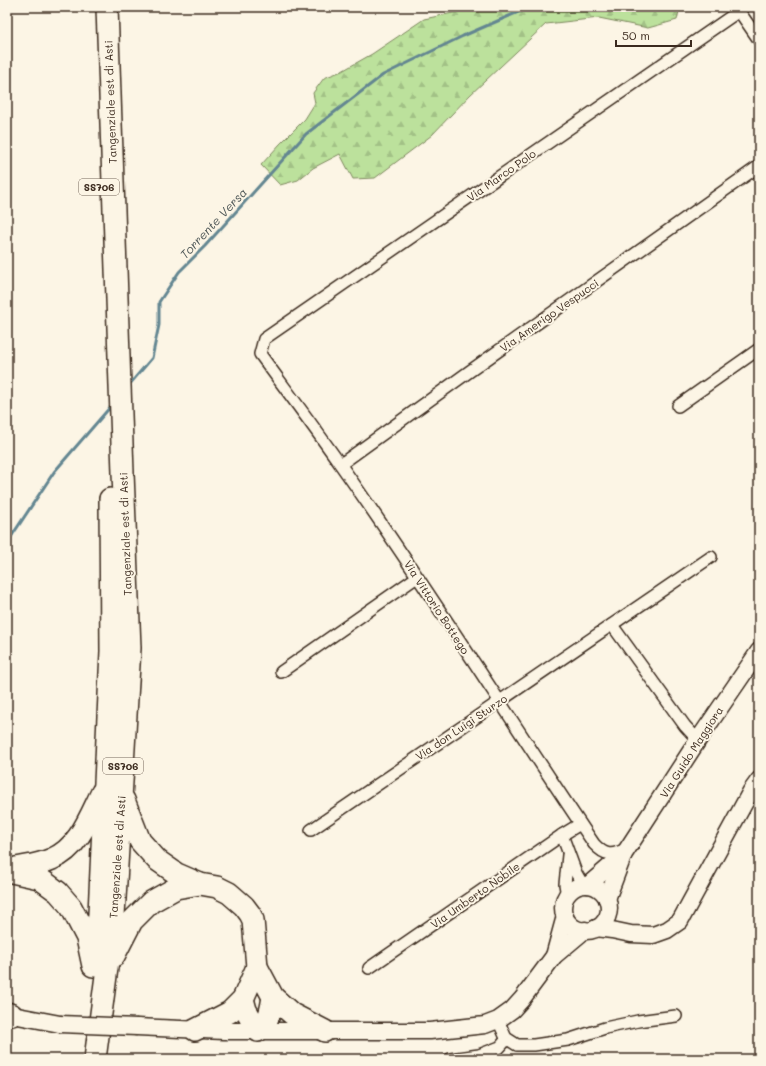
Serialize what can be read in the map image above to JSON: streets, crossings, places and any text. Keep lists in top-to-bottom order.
{
  "streets": {
    "highway": ["Tangenziale est di Asti", "SS706"],
    "street": [
      "Via Marco Polo",
      "Via Amerigo Vespucci",
      "Via Vittorio Bottego",
      "Via don Luigi Sturzo",
      "Via Guido Maggiora",
      "Via Umberto Nobile"
    ]
  },
  "crossings": [
    ["Via Marco Polo", "Via Vittorio Bottego"],
    ["Via Amerigo Vespucci", "Via Vittorio Bottego"],
    ["Via Vittorio Bottego", "Via don Luigi Sturzo"],
    ["Via Vittorio Bottego", "Via Guido Maggiora"],
    ["Via Vittorio Bottego", "Via Umberto Nobile"]
  ],
  "water": ["Torrente Versa"],
  "scale_bar": "50 m"
}
